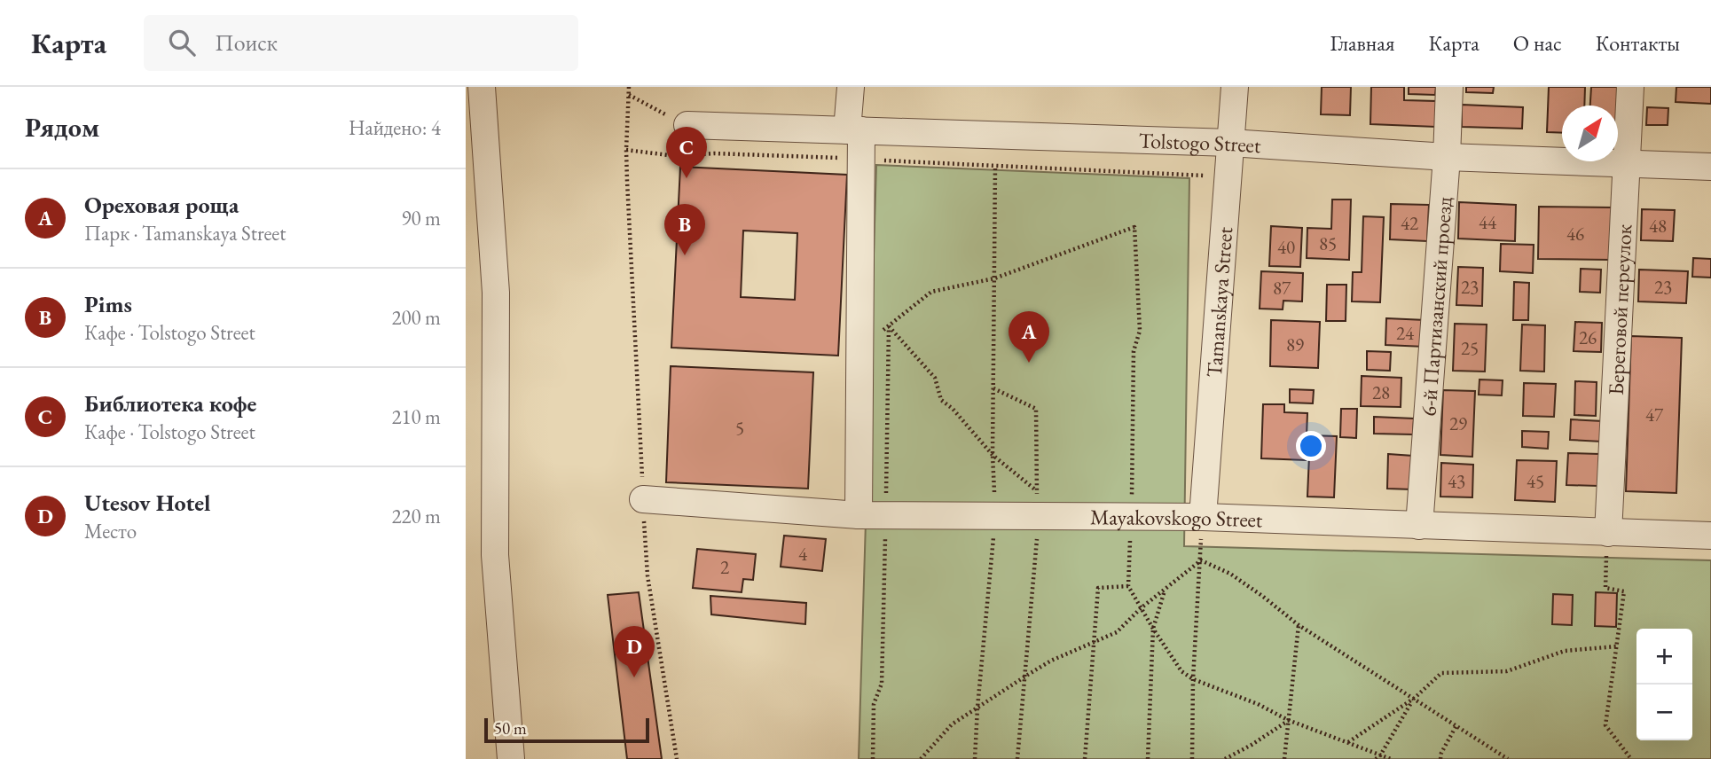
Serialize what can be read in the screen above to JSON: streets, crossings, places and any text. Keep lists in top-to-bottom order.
{
  "streets": {
    "street": [
      "Tolstogo Street",
      "Tamanskaya Street",
      "6-й Партизанский проезд",
      "Береговой переулок",
      "Mayakovskogo Street"
    ]
  },
  "crossings": [
    ["Tolstogo Street", "Tamanskaya Street"],
    ["Tolstogo Street", "6-й Партизанский проезд"],
    ["Tolstogo Street", "Береговой переулок"],
    ["Tamanskaya Street", "Mayakovskogo Street"],
    ["6-й Партизанский проезд", "Mayakovskogo Street"],
    ["Береговой переулок", "Mayakovskogo Street"]
  ],
  "house_numbers": [
    "44",
    "42",
    "48",
    "46",
    "85",
    "40",
    "23",
    "23",
    "87",
    "24",
    "26",
    "89",
    "25",
    "28",
    "47",
    "29",
    "5",
    "43",
    "45",
    "4",
    "2"
  ],
  "scale_bar": "50 m",
  "north": "top right",
  "page": {
    "header": "Карта",
    "search": "Поиск",
    "nav": [
      "Главная",
      "Карта",
      "О нас",
      "Контакты"
    ],
    "heading": ["Рядом", "Найдено: 4"],
    "pins": [
      "C",
      "B",
      "A",
      "D"
    ],
    "list": [
      {
        "mark": "A",
        "name": "Ореховая роща",
        "note": "Парк · Tamanskaya Street",
        "value": "90 m"
      },
      {
        "mark": "B",
        "name": "Pims",
        "note": "Кафе · Tolstogo Street",
        "value": "200 m"
      },
      {
        "mark": "C",
        "name": "Библиотека кофе",
        "note": "Кафе · Tolstogo Street",
        "value": "210 m"
      },
      {
        "mark": "D",
        "name": "Utesov Hotel",
        "note": "Место",
        "value": "220 m"
      }
    ],
    "map_buttons": ["+", "−"],
    "scale": "50 m"
  }
}
